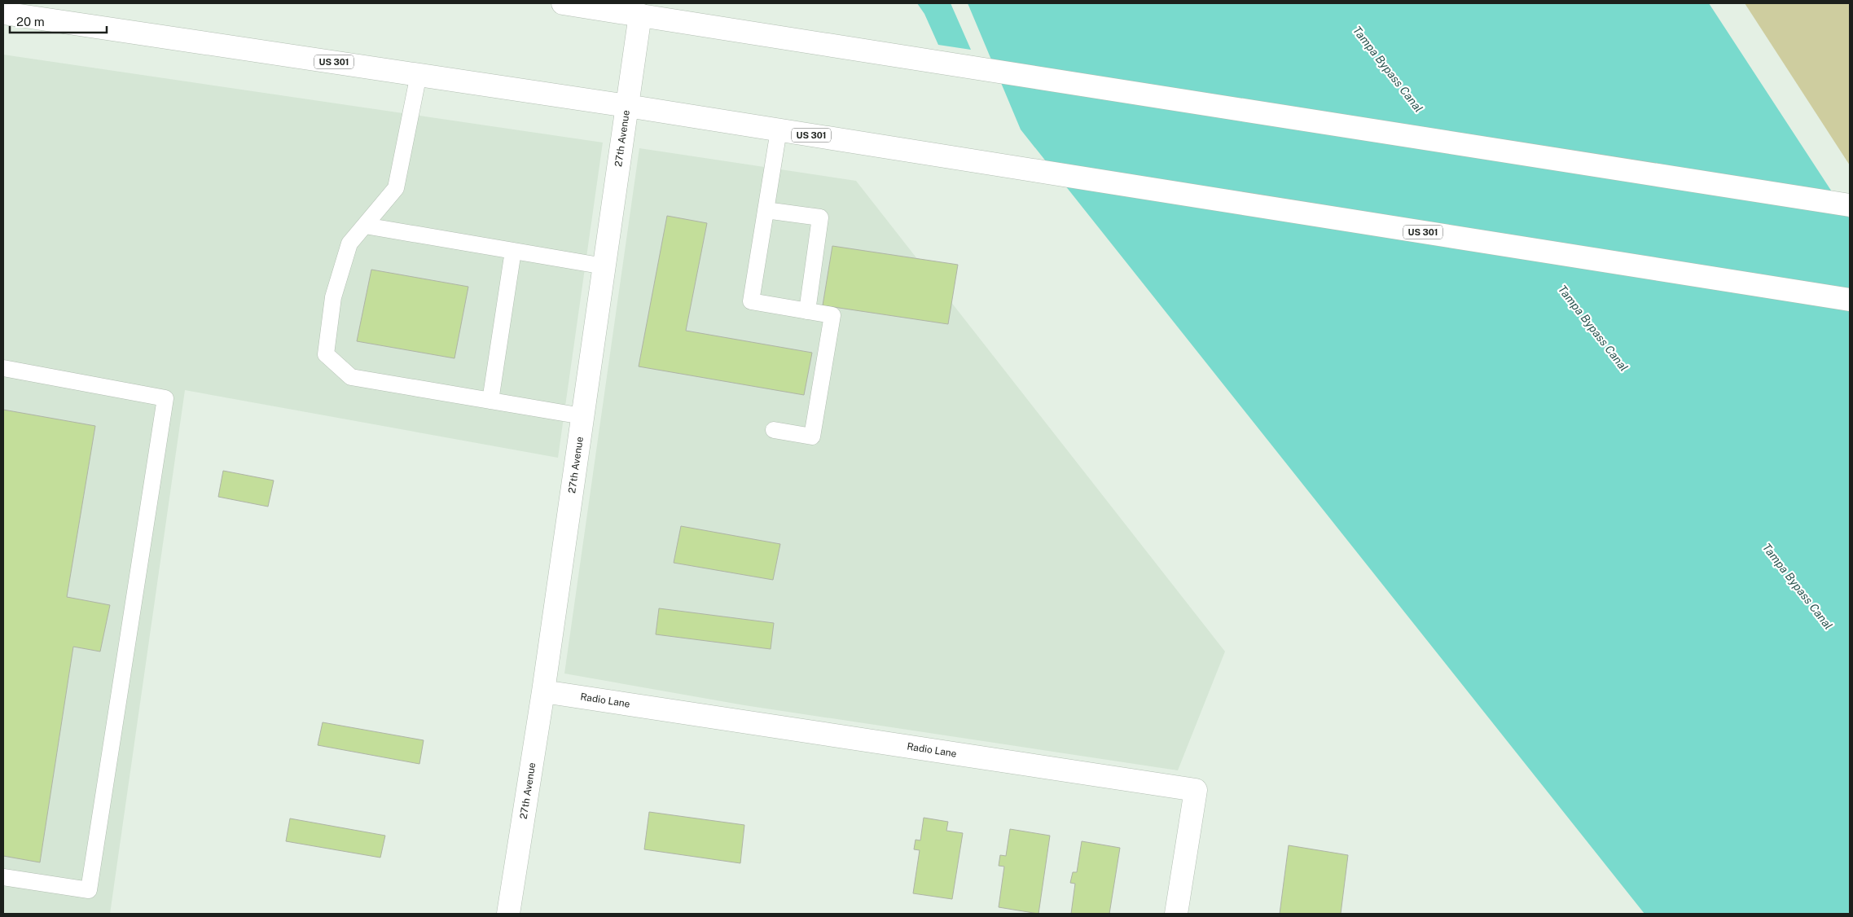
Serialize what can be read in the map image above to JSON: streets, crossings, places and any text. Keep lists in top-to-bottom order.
{
  "streets": {
    "main road": ["US 301", "27th Avenue", "Radio Lane"]
  },
  "crossings": [
    ["US 301", "27th Avenue"],
    ["27th Avenue", "Radio Lane"]
  ],
  "water": ["Tampa Bypass Canal"],
  "scale_bar": "20 m"
}
